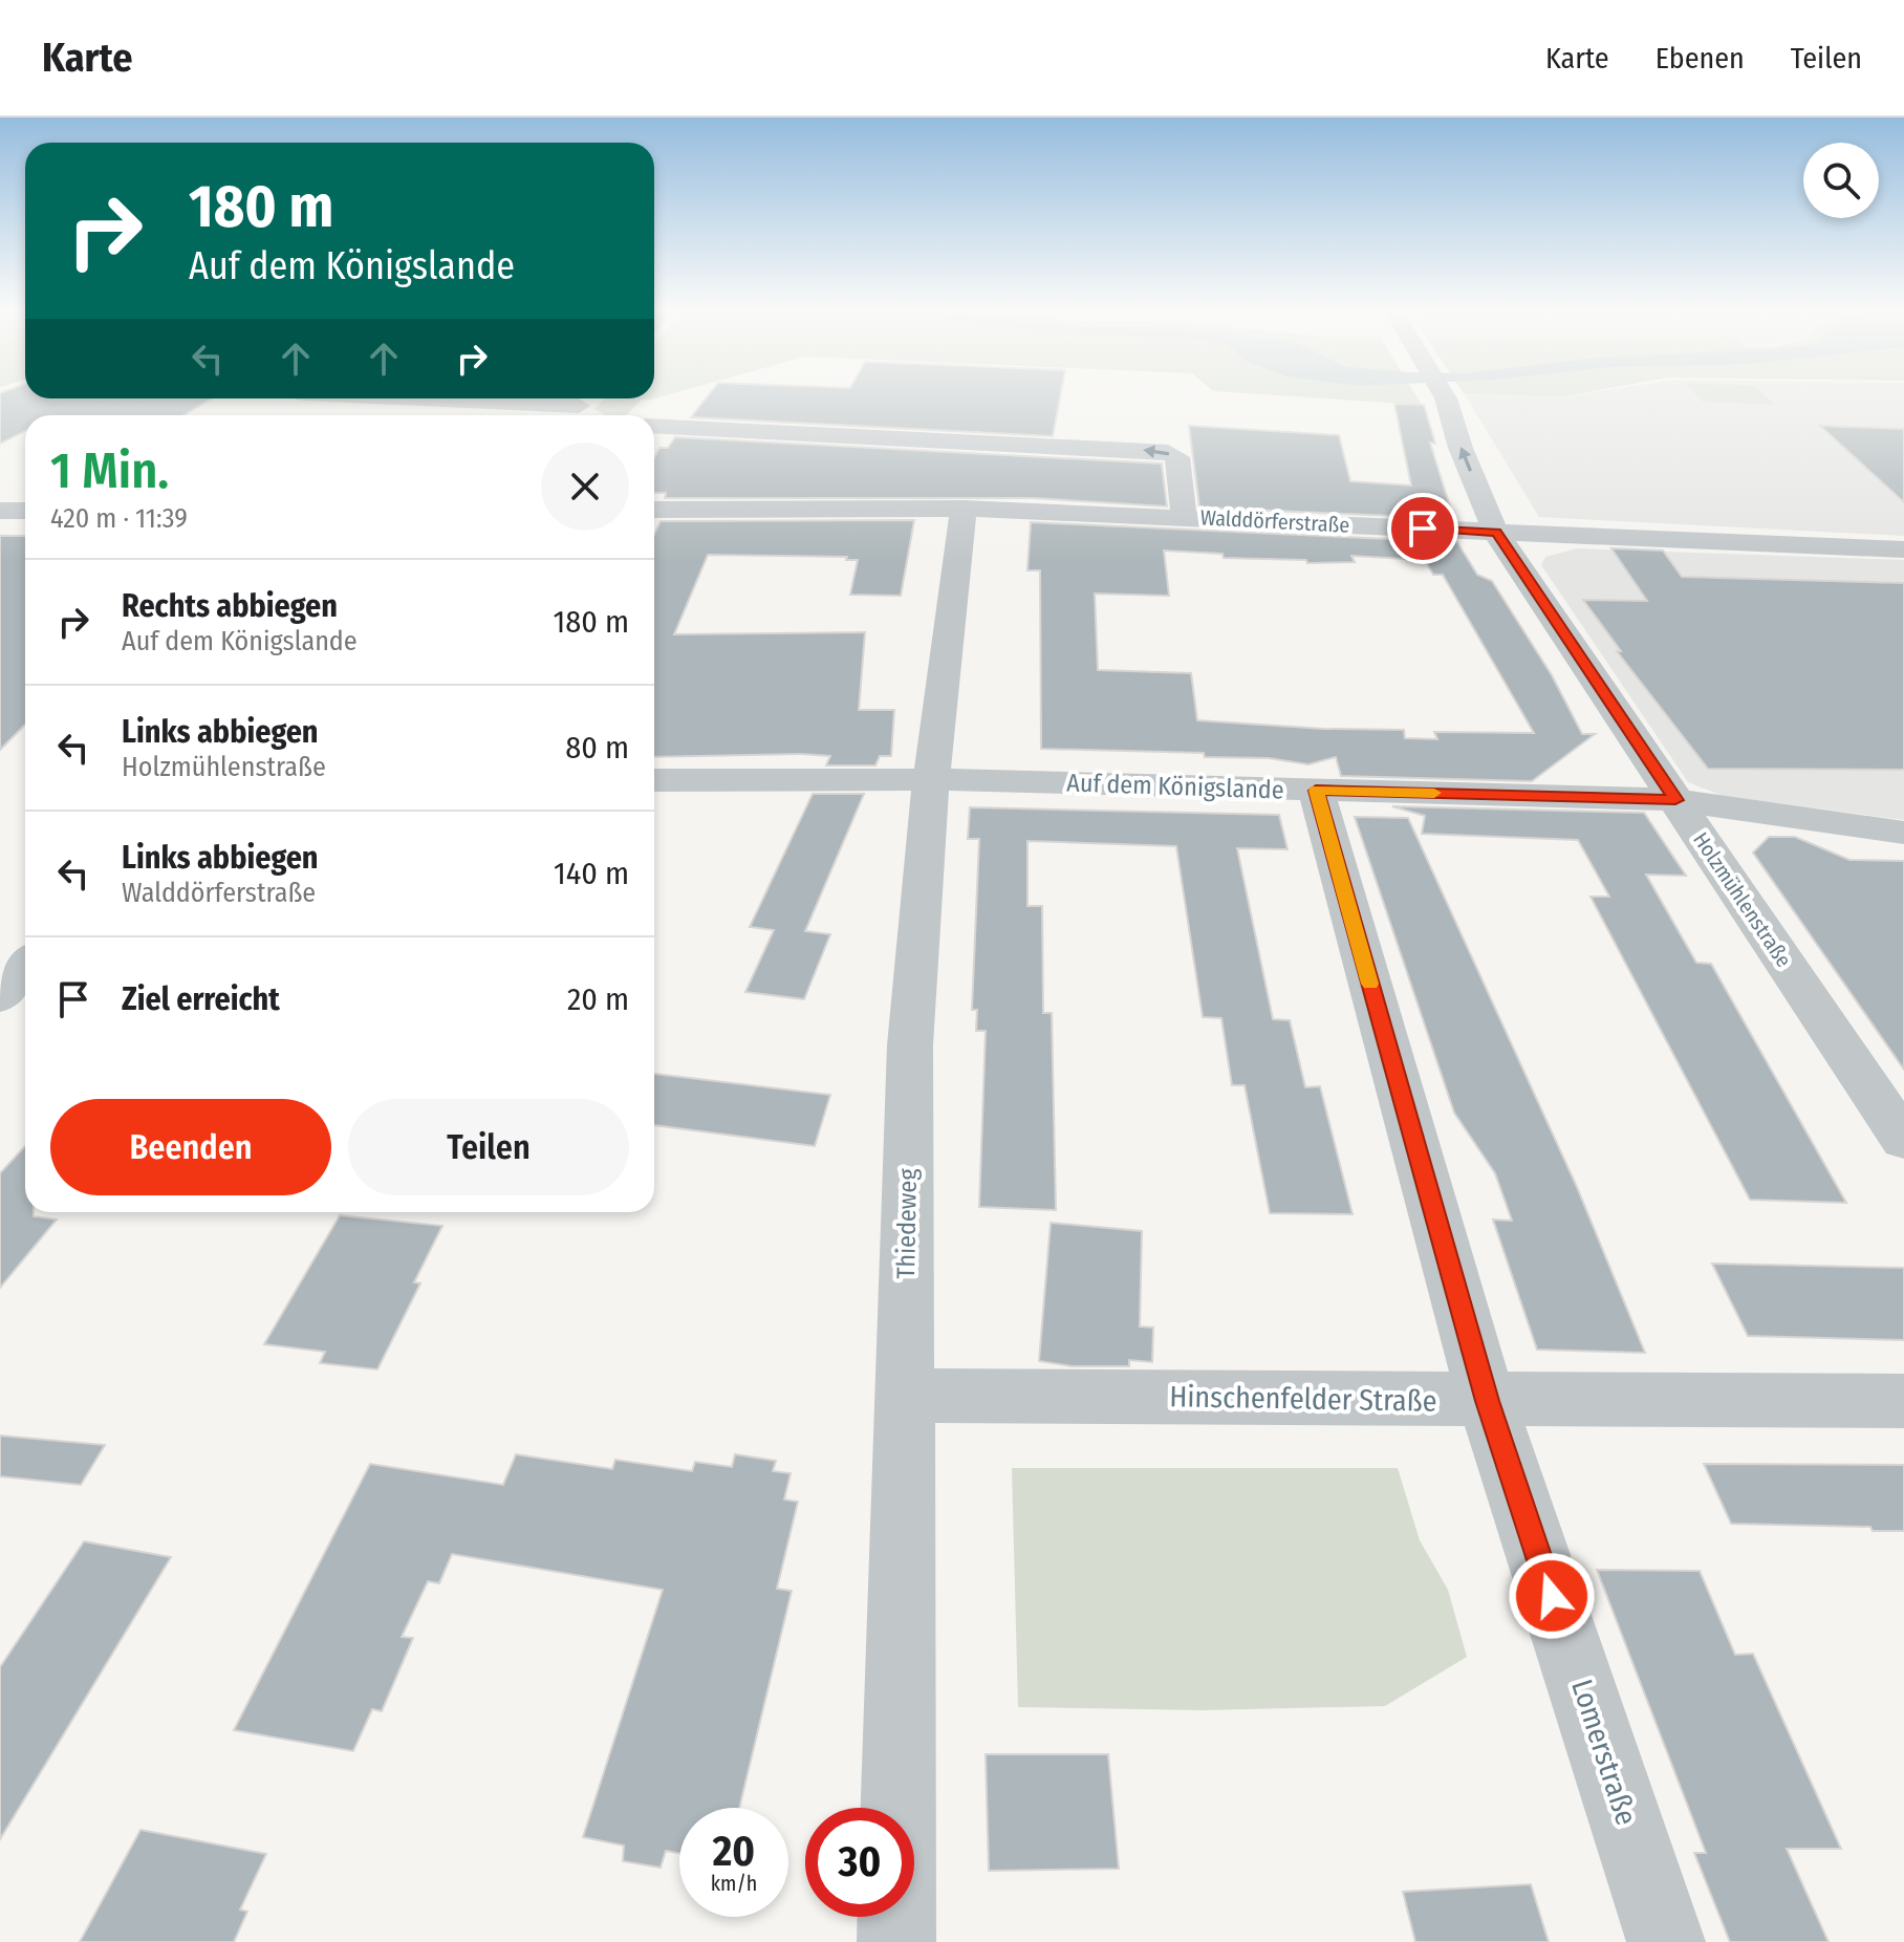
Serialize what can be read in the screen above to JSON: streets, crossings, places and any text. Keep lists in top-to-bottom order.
{
  "streets": {
    "street": [
      "Walddörferstraße",
      "Auf dem Königslande",
      "Holzmühlenstraße",
      "Thiedeweg",
      "Hinschenfelder Straße",
      "Lomerstraße"
    ]
  },
  "crossings": [
    ["Walddörferstraße", "Holzmühlenstraße"],
    ["Walddörferstraße", "Thiedeweg"],
    ["Auf dem Königslande", "Holzmühlenstraße"],
    ["Auf dem Königslande", "Thiedeweg"],
    ["Auf dem Königslande", "Lomerstraße"],
    ["Thiedeweg", "Hinschenfelder Straße"],
    ["Hinschenfelder Straße", "Lomerstraße"]
  ],
  "page": {
    "header": "Karte",
    "nav": ["Karte", "Ebenen", "Teilen"],
    "turn": ["180 m", "Auf dem Königslande"],
    "heading": ["1 Min.", "420 m · 11:39"],
    "list": [
      {
        "name": "Rechts abbiegen",
        "note": "Auf dem Königslande",
        "value": "180 m"
      },
      {
        "name": "Links abbiegen",
        "note": "Holzmühlenstraße",
        "value": "80 m"
      },
      {
        "name": "Links abbiegen",
        "note": "Walddörferstraße",
        "value": "140 m"
      },
      {
        "name": "Ziel erreicht",
        "value": "20 m"
      }
    ],
    "buttons": ["Beenden", "Teilen"],
    "speed": "20 km/h",
    "limit": "30"
  }
}
